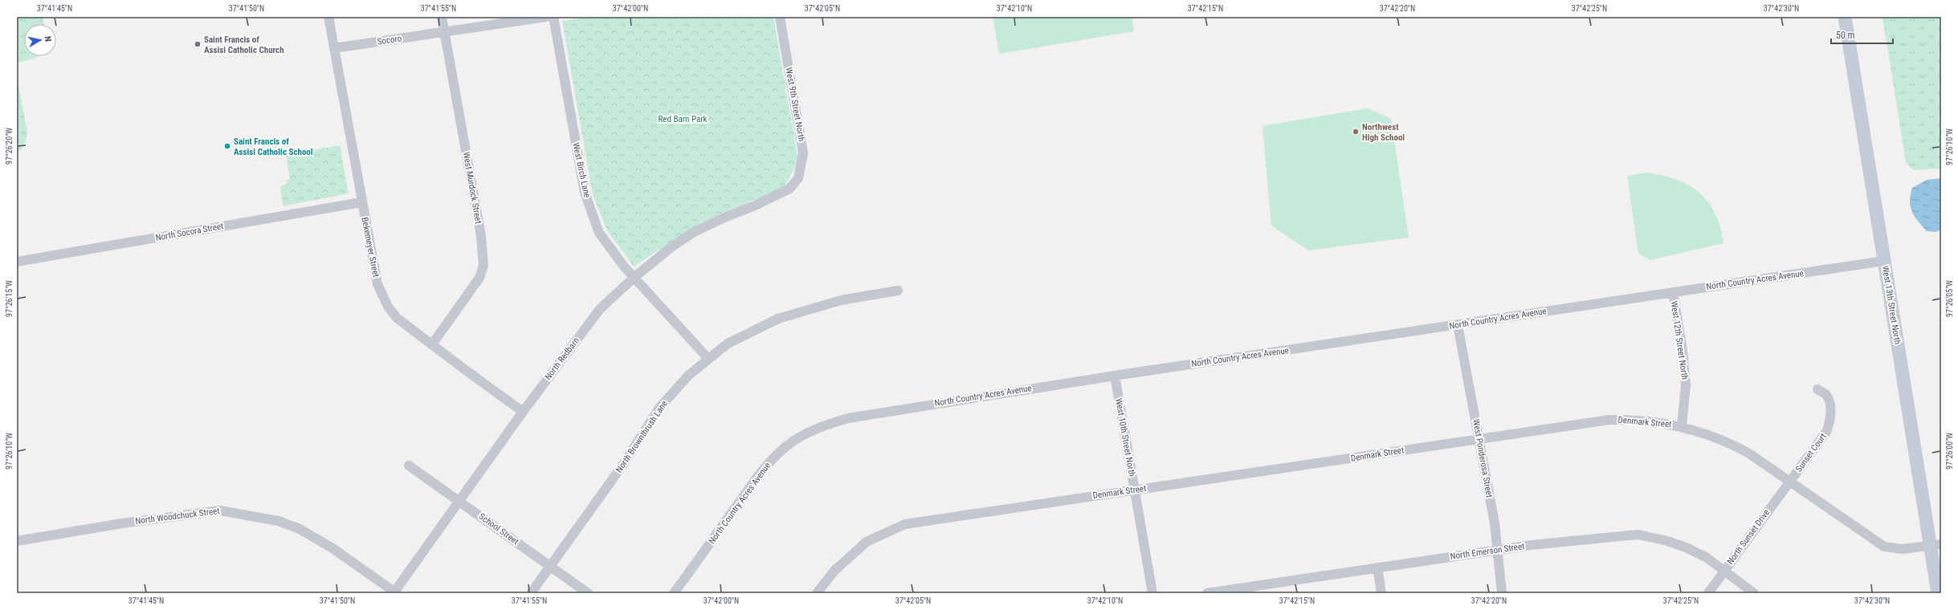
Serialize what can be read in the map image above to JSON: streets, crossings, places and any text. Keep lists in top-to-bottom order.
{
  "streets": {
    "street": [
      "Socoro",
      "West 9th Street North",
      "West Birch Lane",
      "West Murdock Street",
      "North Socora Street",
      "Bekemeyer Street",
      "North Country Acres Avenue",
      "West 13th Street North",
      "West 12th Street North",
      "North Redbarn",
      "Denmark Street",
      "North Brownthrush Lane",
      "West 10th Street North",
      "Sunset Court",
      "West Ponderosa Street",
      "North Woodchuck Street",
      "School Street",
      "North Sunset Drive",
      "North Emerson Street"
    ]
  },
  "crossings": [
    ["Socoro", "West Murdock Street"],
    ["Socoro", "Bekemeyer Street"],
    ["West 9th Street North", "North Redbarn"],
    ["West Birch Lane", "North Redbarn"],
    ["West Birch Lane", "North Brownthrush Lane"],
    ["West Murdock Street", "Bekemeyer Street"],
    ["North Socora Street", "Bekemeyer Street"],
    ["Bekemeyer Street", "North Redbarn"],
    ["North Country Acres Avenue", "West 13th Street North"],
    ["North Country Acres Avenue", "West 12th Street North"],
    ["North Country Acres Avenue", "West 10th Street North"],
    ["North Country Acres Avenue", "West Ponderosa Street"],
    ["West 13th Street North", "Denmark Street"],
    ["West 12th Street North", "Denmark Street"],
    ["North Redbarn", "North Woodchuck Street"],
    ["North Redbarn", "School Street"],
    ["Denmark Street", "West 10th Street North"],
    ["Denmark Street", "Sunset Court"],
    ["Denmark Street", "West Ponderosa Street"],
    ["Denmark Street", "North Sunset Drive"],
    ["North Brownthrush Lane", "School Street"],
    ["Sunset Court", "North Sunset Drive"],
    ["West Ponderosa Street", "North Emerson Street"],
    ["North Sunset Drive", "North Emerson Street"]
  ],
  "parks": ["Red Barn Park"],
  "places": ["Saint Francis of Assisi Catholic Church", "Northwest High School", "Saint Francis of Assisi Catholic School"],
  "scale_bar": "50 m",
  "north": "right",
  "coordinates": [
    "37°41'45\"N",
    "37°41'50\"N",
    "37°41'55\"N",
    "37°42'00\"N",
    "37°42'05\"N",
    "37°42'10\"N",
    "37°42'15\"N",
    "37°42'20\"N",
    "37°42'25\"N",
    "37°42'30\"N",
    "97°26'20\"W",
    "97°26'10\"W",
    "97°26'15\"W",
    "97°26'05\"W",
    "97°26'00\"W"
  ]
}
